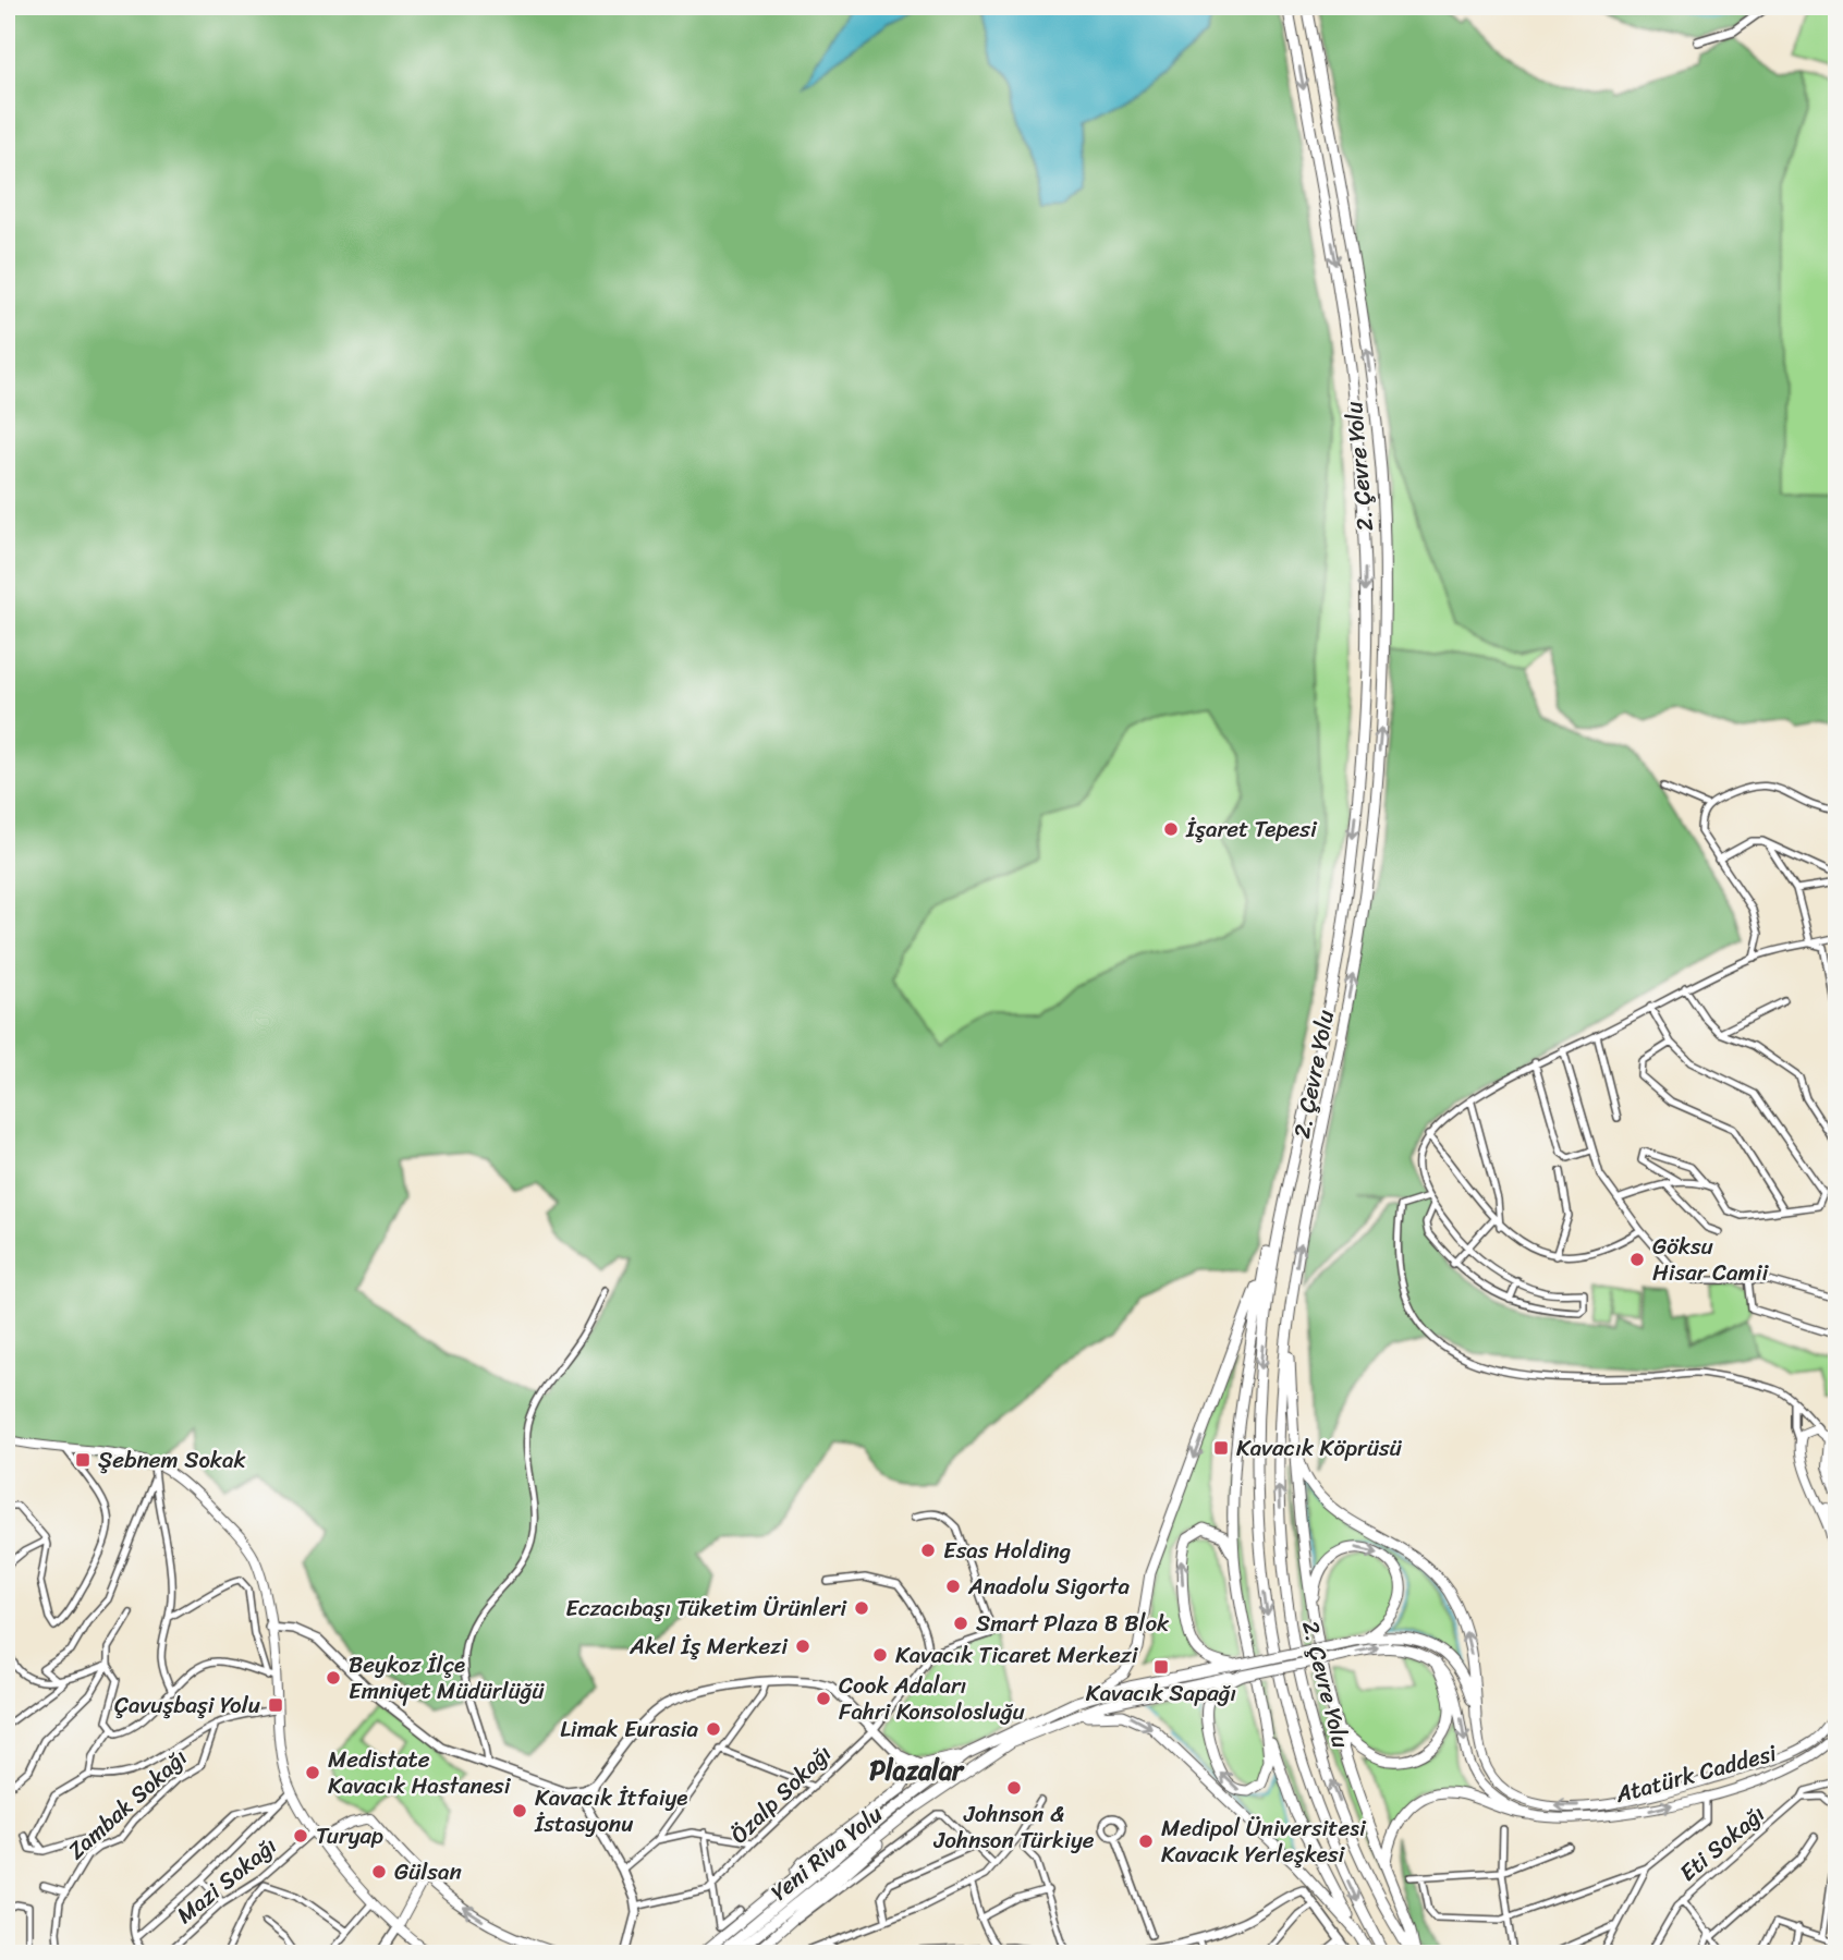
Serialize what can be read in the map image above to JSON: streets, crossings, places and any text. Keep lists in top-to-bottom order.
{
  "streets": {
    "highway": ["2. Çevre Yolu", "Yeni Riva Yolu"],
    "main road": ["Atatürk Caddesi"],
    "street": [
      "Özalp Sokağı",
      "Zambak Sokağı",
      "Eti Sokağı",
      "Mazi Sokağı"
    ]
  },
  "one_way": ["Atatürk Caddesi"],
  "districts": ["Plazalar"],
  "places": {
    "other": [
      "İşaret Tepesi",
      "Göksu Hisar Camii",
      "Esas Holding",
      "Anadolu Sigorta",
      "Eczacıbaşı Tüketim Ürünleri",
      "Smart Plaza B Blok",
      "Akel İş Merkezi",
      "Kavacık Ticaret Merkezi",
      "Beykoz İlçe Emniyet Müdürlüğü",
      "Cook Adaları Fahri Konsolosluğu",
      "Limak Eurasia",
      "Medistate Kavacık Hastanesi",
      "Johnson & Johnson Türkiye",
      "Kavacık İtfaiye İstasyonu",
      "Turyap",
      "Medipol Üniversitesi Kavacık Yerleşkesi",
      "Gülsan"
    ],
    "transit": [
      "Kavacık Köprüsü",
      "Şebnem Sokak",
      "Kavacık Sapağı",
      "Çavuşbaşi Yolu"
    ]
  }
}
